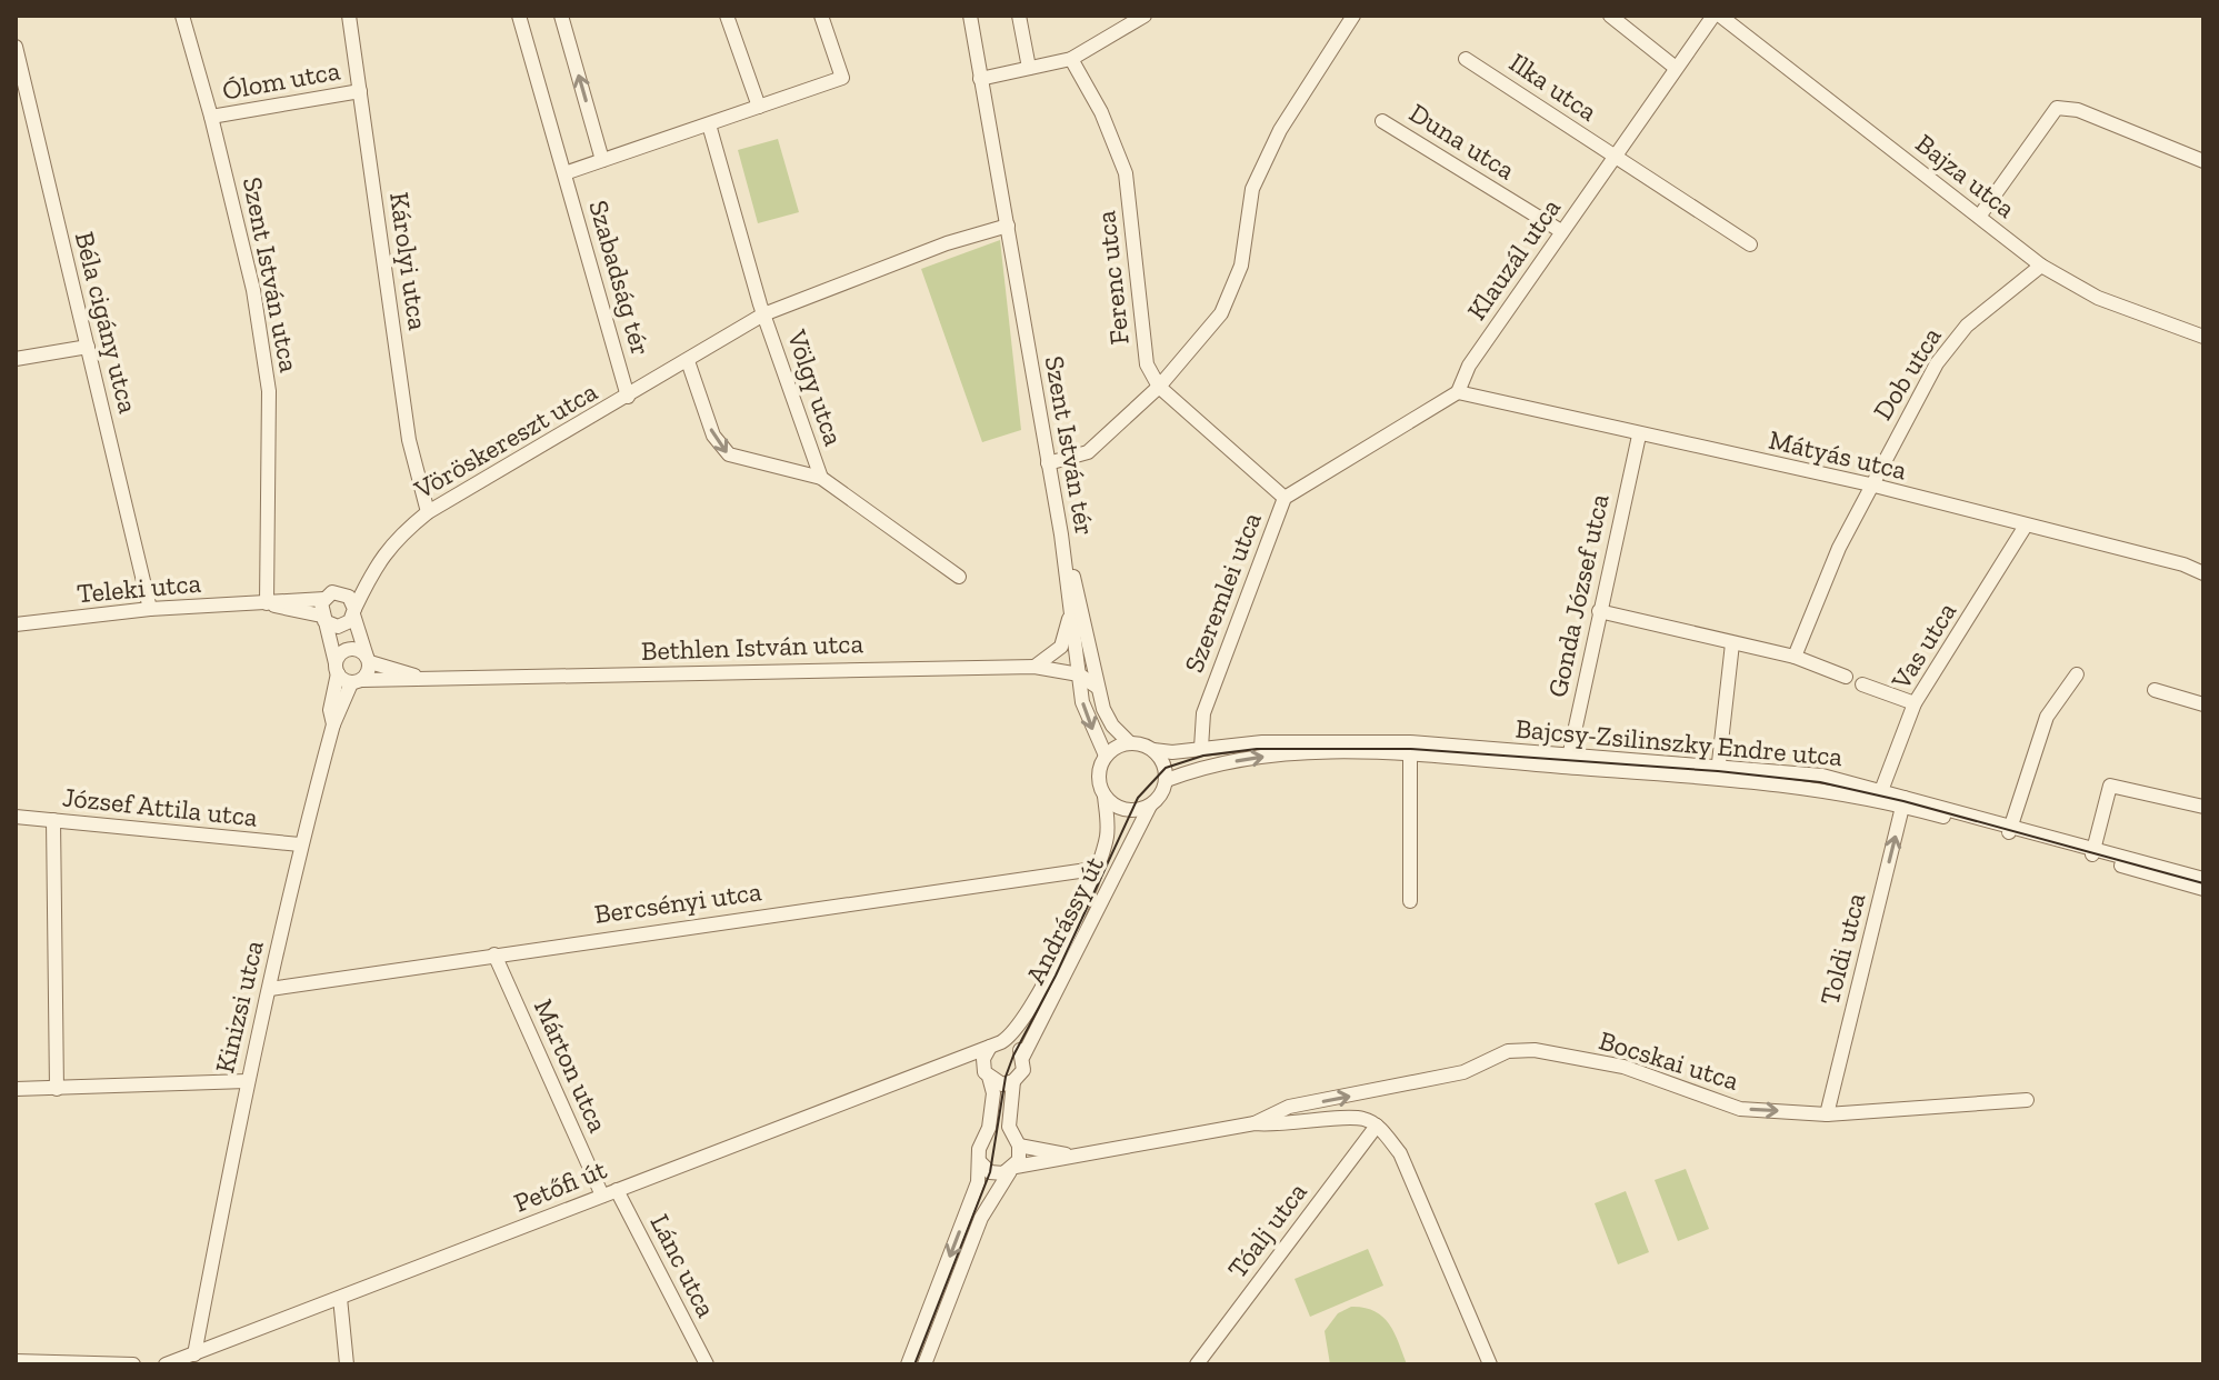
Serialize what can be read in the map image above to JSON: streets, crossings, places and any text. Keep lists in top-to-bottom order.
{
  "streets": {
    "street": [
      "Ólom utca",
      "Ilka utca",
      "Duna utca",
      "Bajza utca",
      "Klauzál utca",
      "Károlyi utca",
      "Szent István utca",
      "Szabadság tér",
      "Ferenc utca",
      "Béla cigány utca",
      "Dob utca",
      "Völgy utca",
      "Vöröskereszt utca",
      "Szent István tér",
      "Mátyás utca",
      "Teleki utca",
      "Szeremlei utca",
      "Gonda József utca",
      "Vas utca",
      "Bethlen István utca",
      "Bajcsy-Zsilinszky Endre utca",
      "József Attila utca",
      "Bercsényi utca",
      "Andrássy út",
      "Toldi utca",
      "Kinizsi utca",
      "Bocskai utca",
      "Márton utca",
      "Petőfi út",
      "Tóalj utca",
      "Lánc utca"
    ]
  },
  "crossings": [
    ["Ólom utca", "Károlyi utca"],
    ["Ólom utca", "Szent István utca"],
    ["Ilka utca", "Klauzál utca"],
    ["Duna utca", "Klauzál utca"],
    ["Bajza utca", "Dob utca"],
    ["Klauzál utca", "Mátyás utca"],
    ["Klauzál utca", "Szeremlei utca"],
    ["Károlyi utca", "Vöröskereszt utca"],
    ["Szent István utca", "Teleki utca"],
    ["Szabadság tér", "Vöröskereszt utca"],
    ["Ferenc utca", "Szeremlei utca"],
    ["Béla cigány utca", "Teleki utca"],
    ["Dob utca", "Mátyás utca"],
    ["Völgy utca", "Vöröskereszt utca"],
    ["Vöröskereszt utca", "Szent István tér"],
    ["Vöröskereszt utca", "Teleki utca"],
    ["Vöröskereszt utca", "Kinizsi utca"],
    ["Szent István tér", "Bethlen István utca"],
    ["Szent István tér", "Bajcsy-Zsilinszky Endre utca"],
    ["Szent István tér", "Andrássy út"],
    ["Mátyás utca", "Szeremlei utca"],
    ["Mátyás utca", "Gonda József utca"],
    ["Mátyás utca", "Vas utca"],
    ["Teleki utca", "Kinizsi utca"],
    ["Szeremlei utca", "Bajcsy-Zsilinszky Endre utca"],
    ["Gonda József utca", "Bajcsy-Zsilinszky Endre utca"],
    ["Vas utca", "Bajcsy-Zsilinszky Endre utca"],
    ["Bajcsy-Zsilinszky Endre utca", "Andrássy út"],
    ["Bajcsy-Zsilinszky Endre utca", "Toldi utca"],
    ["József Attila utca", "Kinizsi utca"],
    ["Bercsényi utca", "Andrássy út"],
    ["Bercsényi utca", "Kinizsi utca"],
    ["Bercsényi utca", "Márton utca"],
    ["Andrássy út", "Petőfi út"],
    ["Toldi utca", "Bocskai utca"],
    ["Kinizsi utca", "Petőfi út"],
    ["Bocskai utca", "Tóalj utca"],
    ["Márton utca", "Petőfi út"],
    ["Petőfi út", "Lánc utca"]
  ],
  "one_way": ["Toldi utca", "Bocskai utca"]
}
